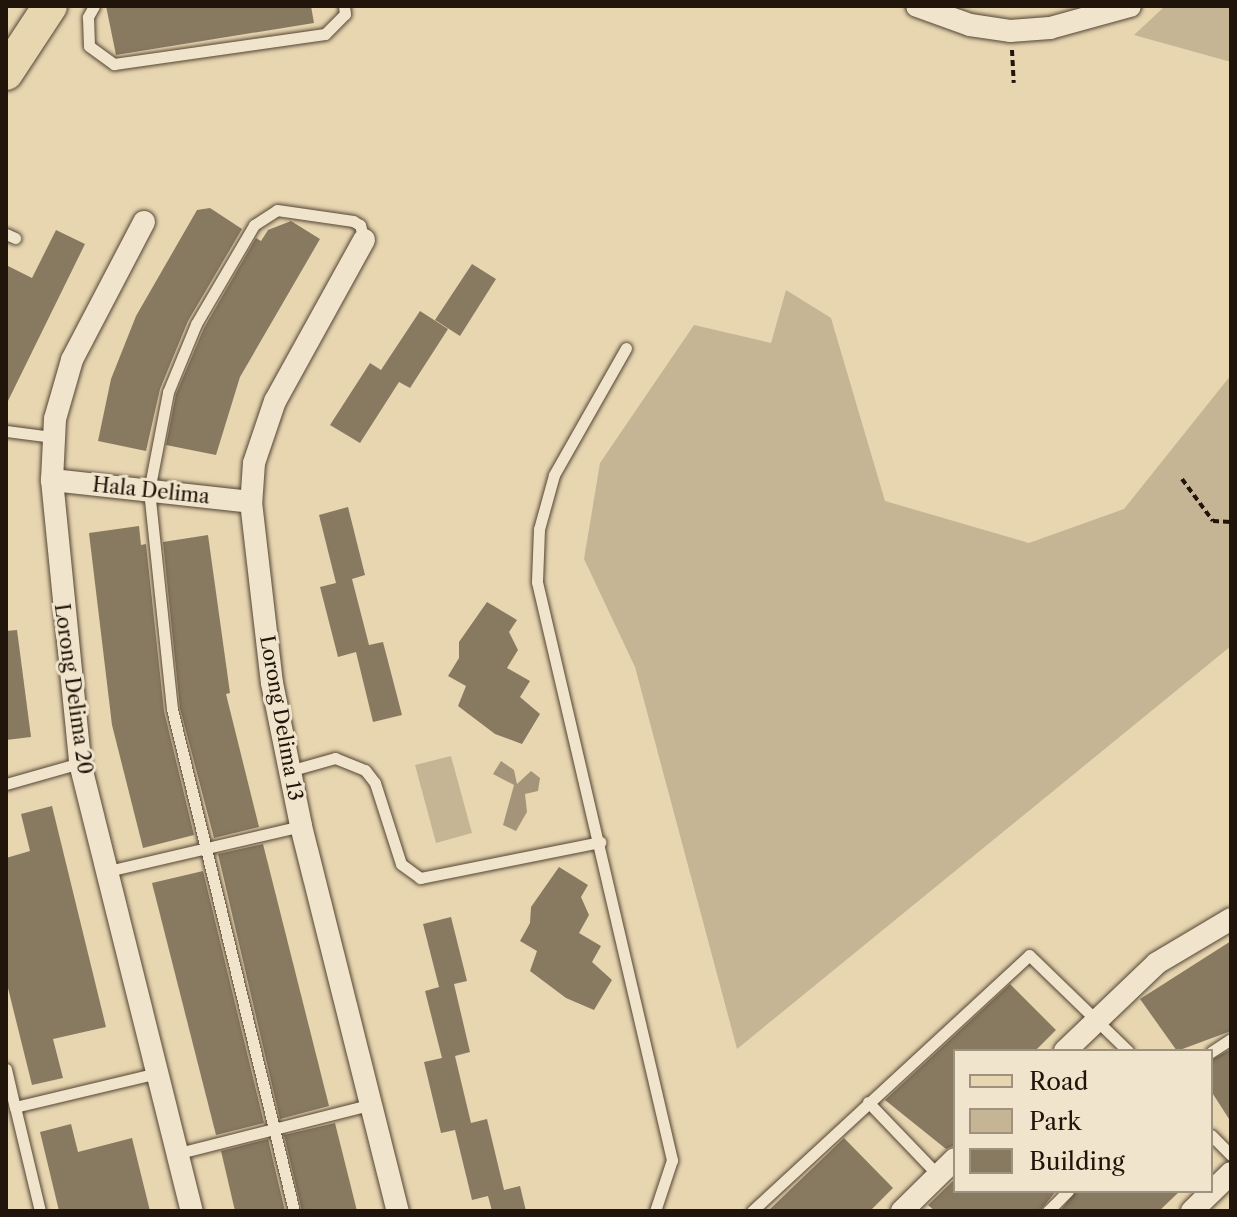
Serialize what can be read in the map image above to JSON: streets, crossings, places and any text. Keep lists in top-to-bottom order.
{
  "streets": {
    "street": ["Hala Delima", "Lorong Delima 20", "Lorong Delima 13"]
  },
  "crossings": [
    ["Hala Delima", "Lorong Delima 20"],
    ["Hala Delima", "Lorong Delima 13"]
  ],
  "legend": ["Road", "Park", "Building"]
}
